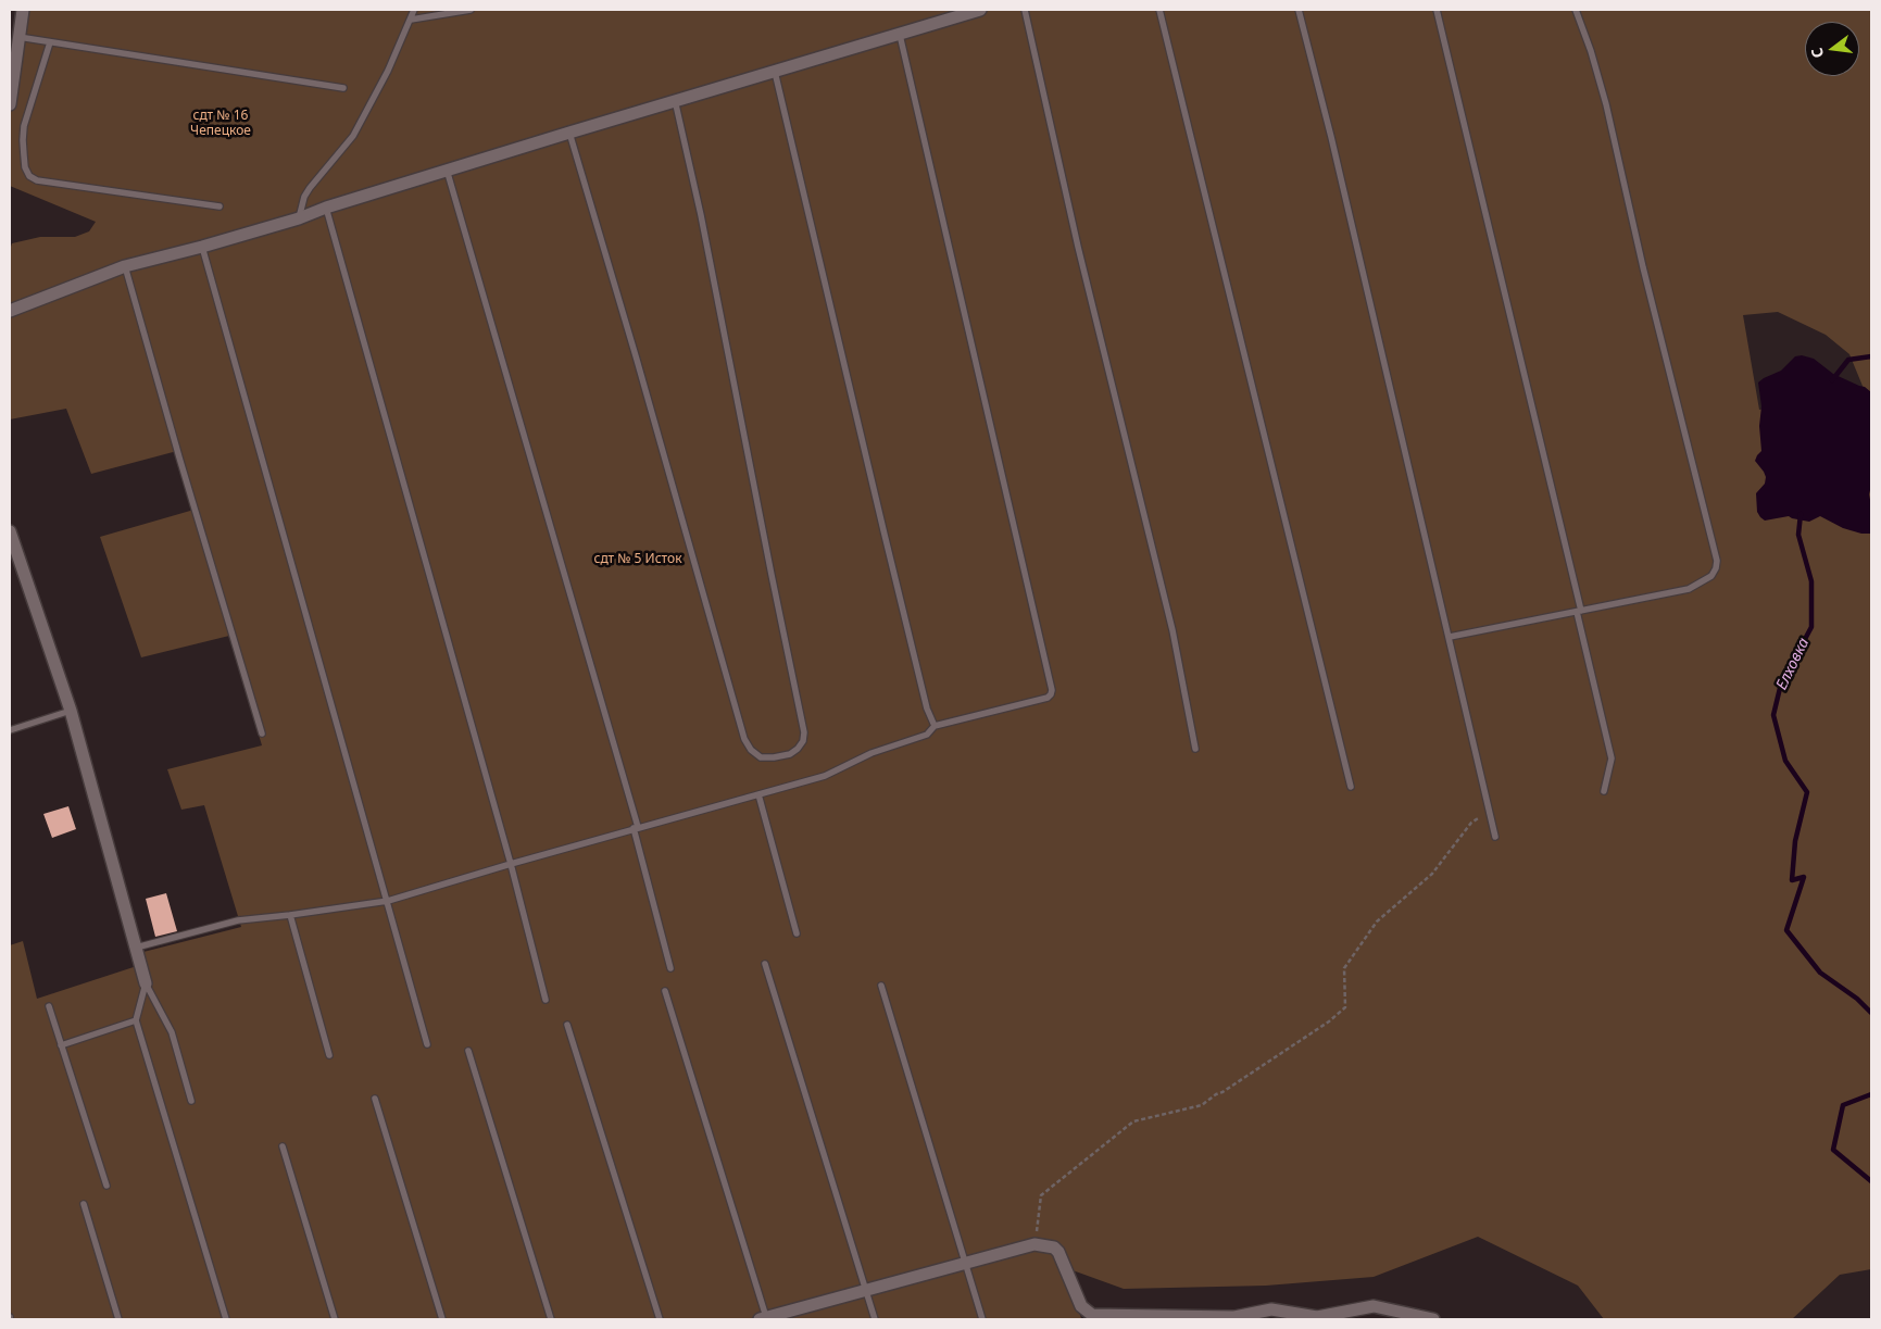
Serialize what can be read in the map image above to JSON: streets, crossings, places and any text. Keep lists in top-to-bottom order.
{
  "water": ["Елховка"],
  "parks": ["сдт № 16 Чепецкое", "сдт № 5 Исток"],
  "north": "left"
}
